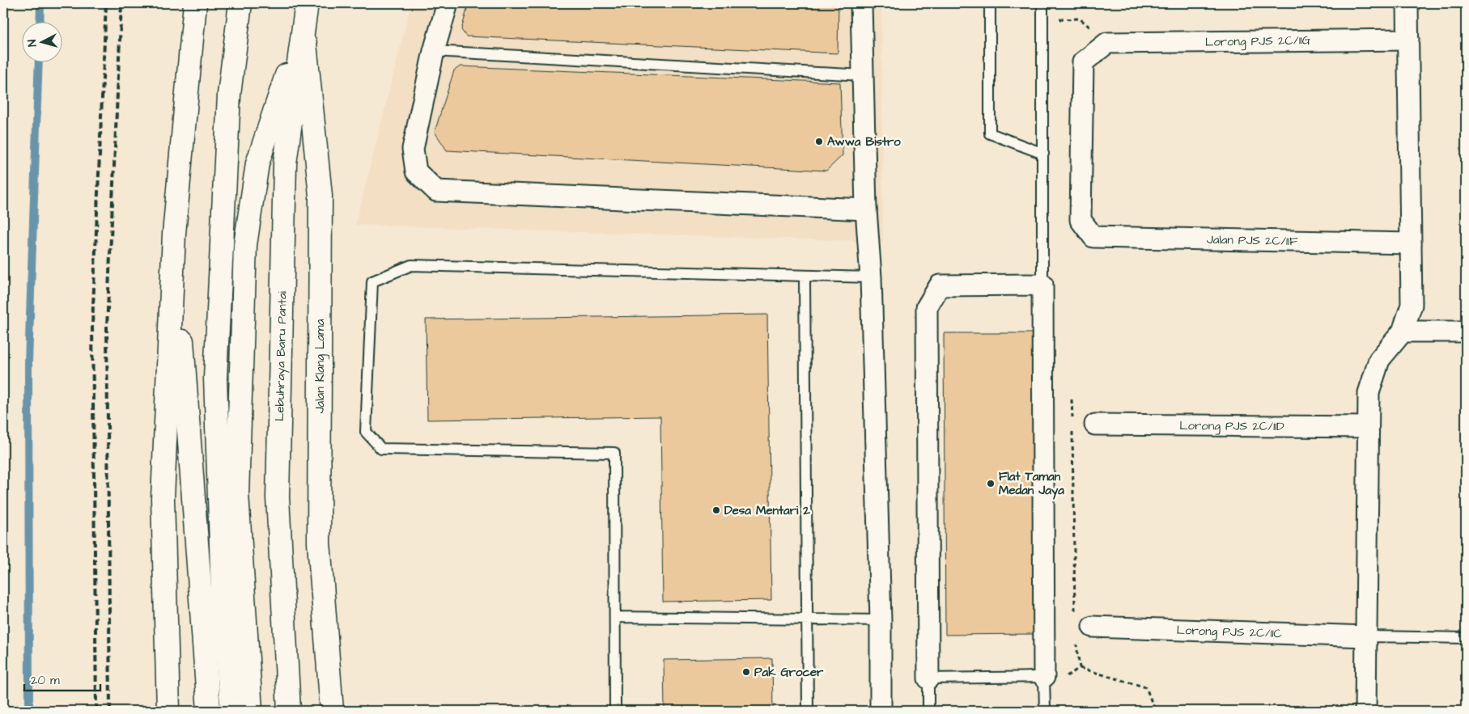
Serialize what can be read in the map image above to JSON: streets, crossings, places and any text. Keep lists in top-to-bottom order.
{
  "streets": {
    "main road": ["Lebuhraya Baru Pantai", "Jalan Klang Lama"],
    "street": [
      "Lorong PJS 2C/11G",
      "Jalan PJS 2C/11F",
      "Lorong PJS 2C/11D",
      "Lorong PJS 2C/11C"
    ]
  },
  "crossings": [
    ["Lorong PJS 2C/11G", "Jalan PJS 2C/11F"],
    ["Lebuhraya Baru Pantai", "Jalan Klang Lama"]
  ],
  "places": [
    "Awwa Bistro",
    "Flat Taman Medan Jaya",
    "Desa Mentari 2",
    "Pak Grocer"
  ],
  "scale_bar": "20 m",
  "north": "left"
}
